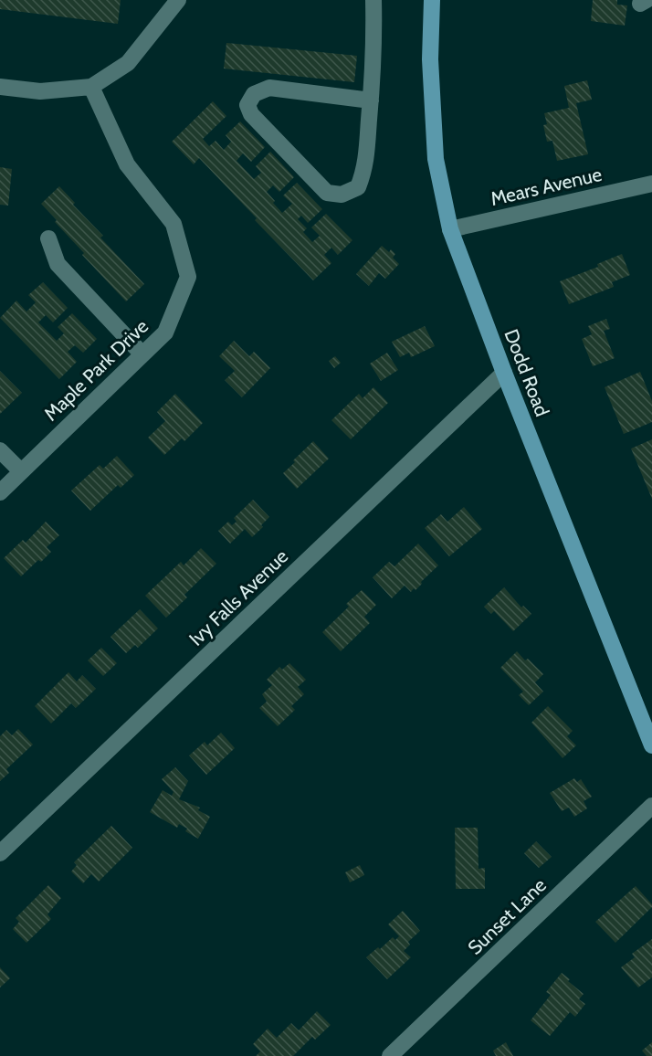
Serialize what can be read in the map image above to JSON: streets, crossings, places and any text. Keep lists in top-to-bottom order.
{
  "streets": {
    "main road": ["Dodd Road"],
    "street": [
      "Mears Avenue",
      "Maple Park Drive",
      "Ivy Falls Avenue",
      "Sunset Lane"
    ]
  },
  "crossings": [
    ["Mears Avenue", "Dodd Road"],
    ["Dodd Road", "Ivy Falls Avenue"]
  ]
}
